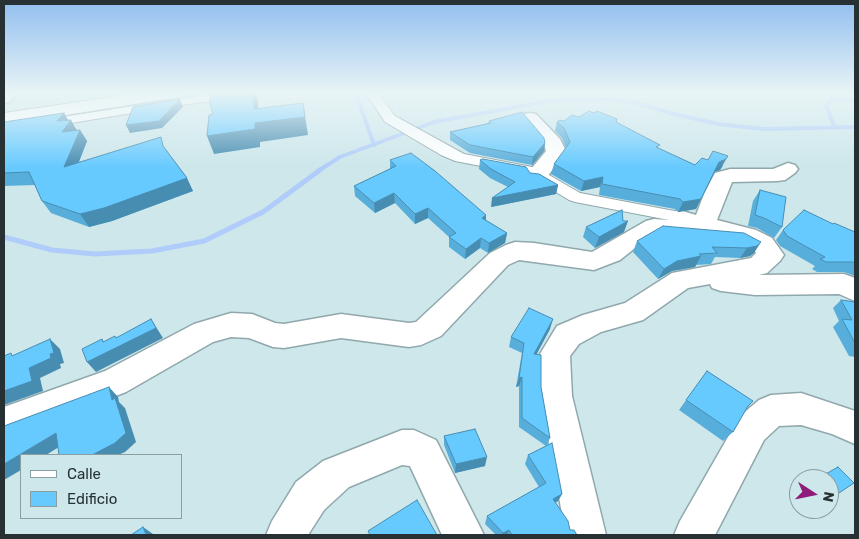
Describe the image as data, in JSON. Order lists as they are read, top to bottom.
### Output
{
  "legend": ["Calle", "Edificio"],
  "north": "right"
}
